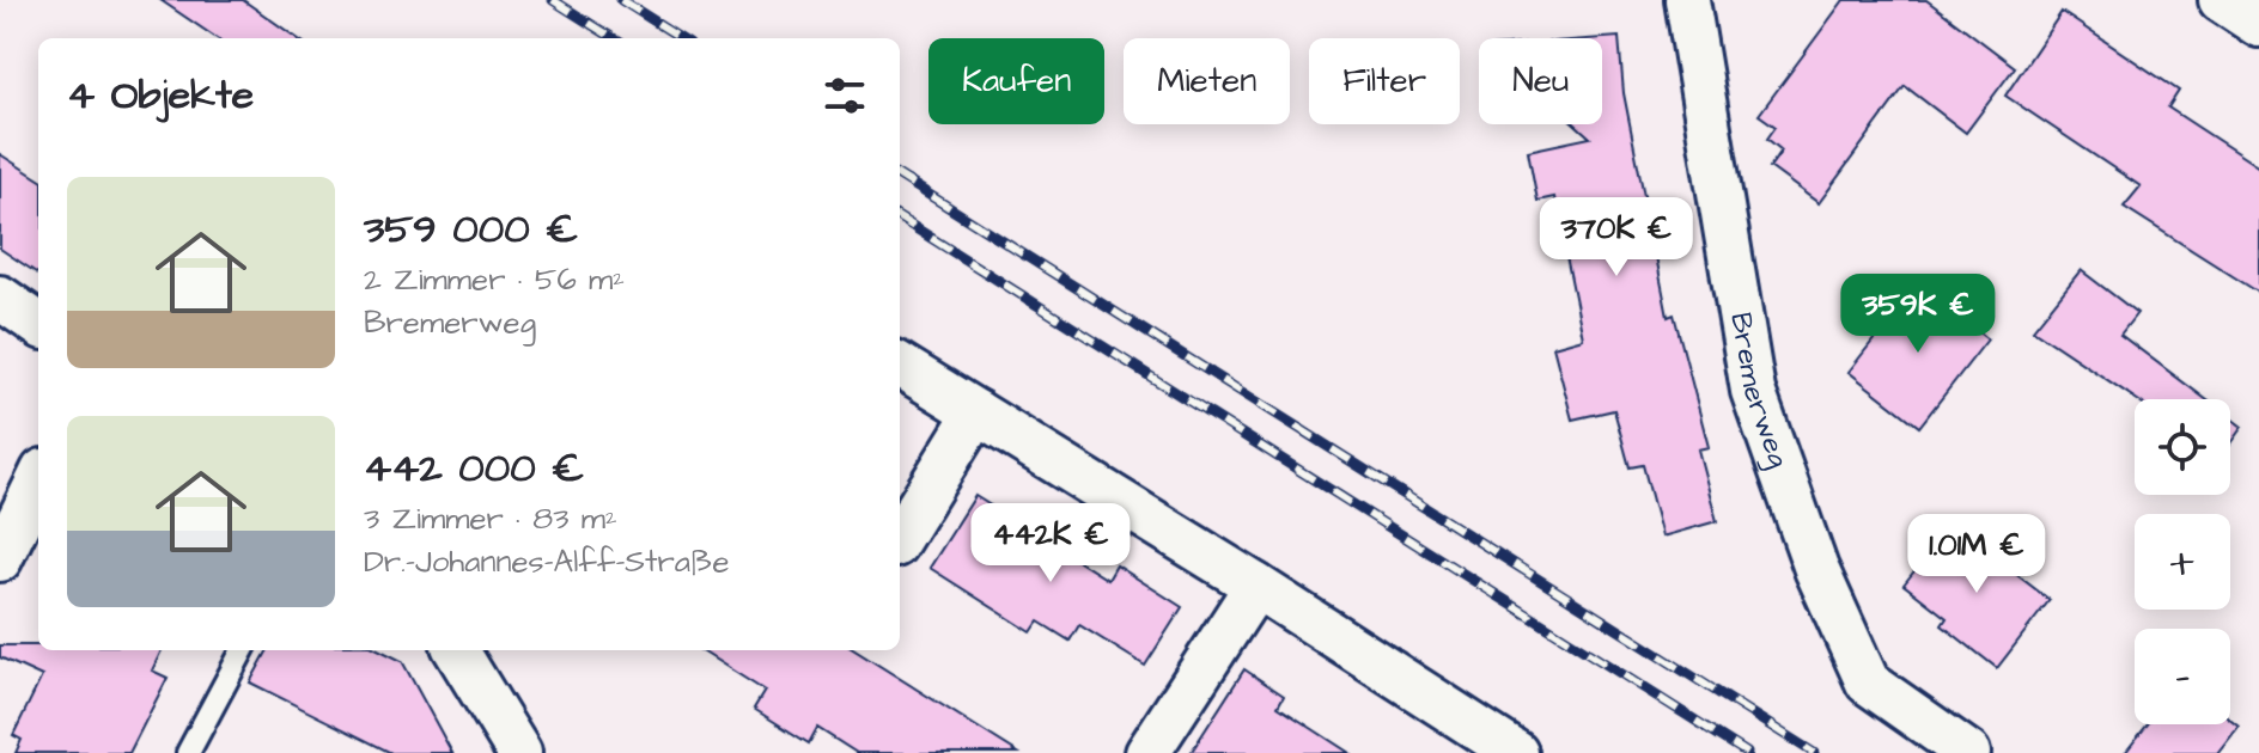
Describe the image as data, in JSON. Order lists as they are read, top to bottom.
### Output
{
  "streets": {
    "street": ["Bremerweg"]
  },
  "page": {
    "chip": [
      "Kaufen",
      "Mieten",
      "Filter",
      "Neu"
    ],
    "heading": "4 Objekte",
    "list": [
      {
        "name": "359 000 €",
        "note": "2 Zimmer · 56 m² · Bremerweg"
      },
      {
        "name": "442 000 €",
        "note": "3 Zimmer · 83 m² · Dr.-Johannes-Alff-Straße"
      }
    ],
    "price": [
      "370K €",
      "359K €",
      "442K €",
      "1.01M €"
    ],
    "map_buttons": ["+", "−"]
  }
}
